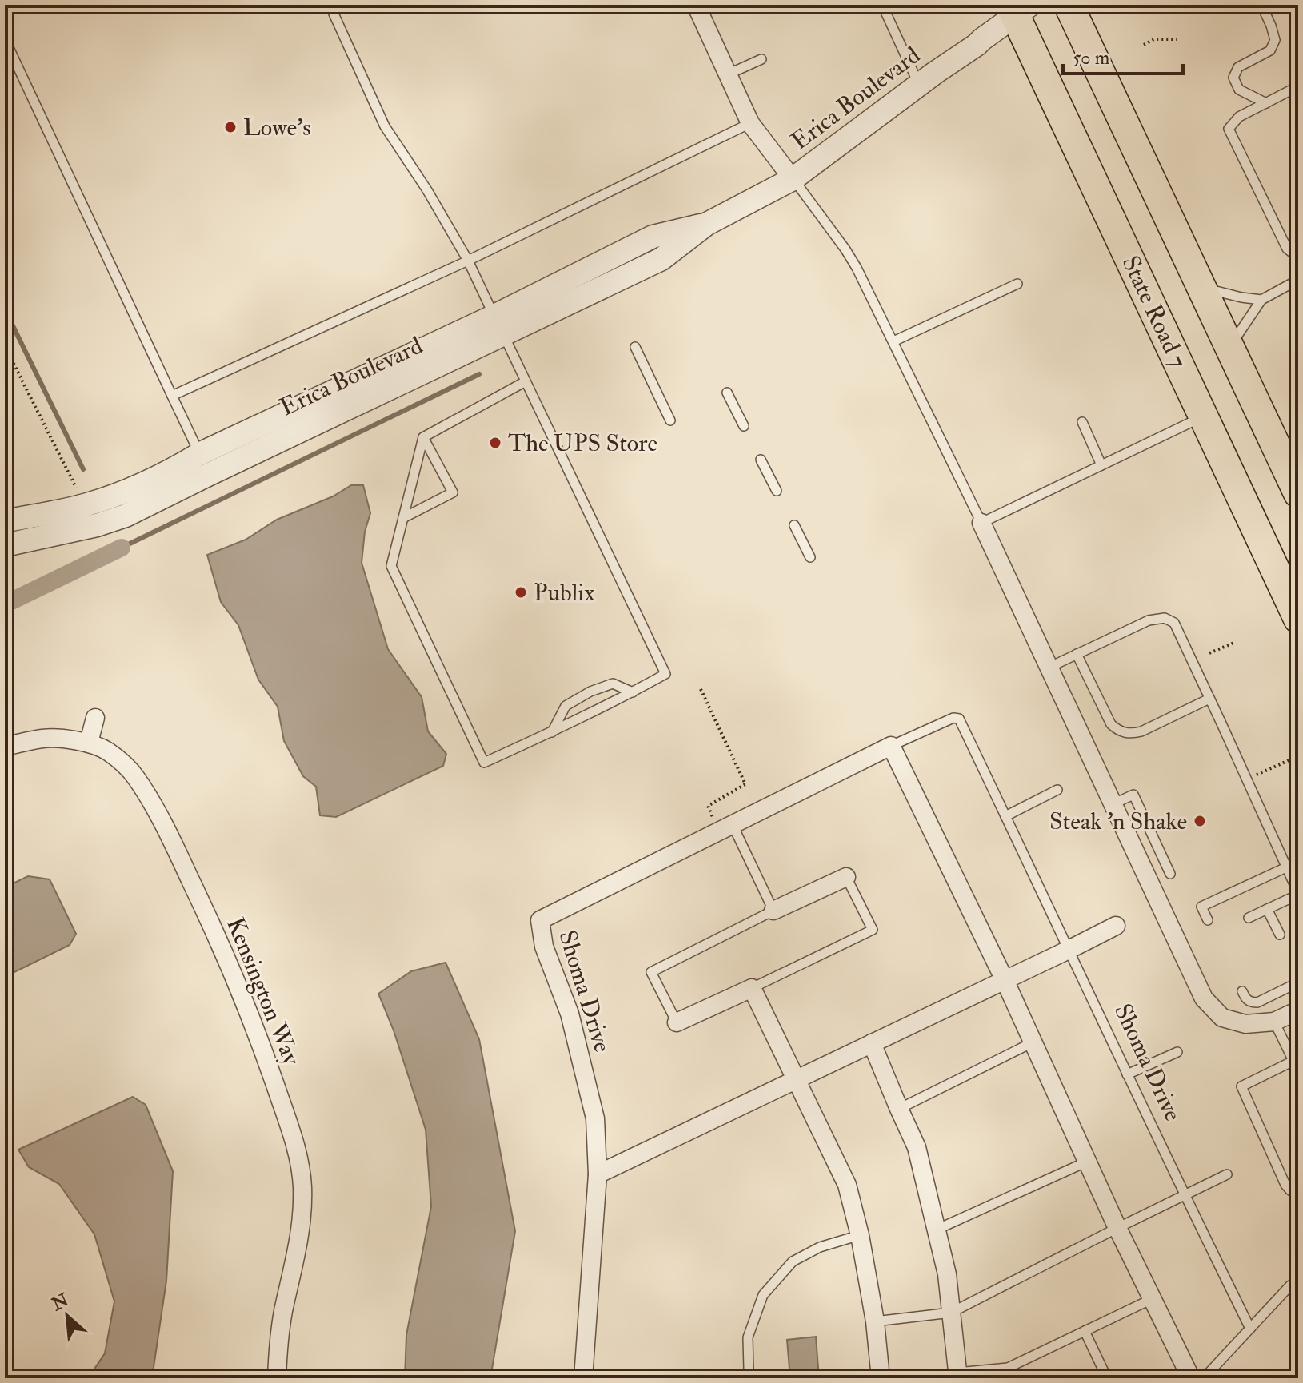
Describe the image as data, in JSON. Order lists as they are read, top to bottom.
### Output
{
  "streets": {
    "main road": ["State Road 7"],
    "street": ["Erica Boulevard", "Kensington Way", "Shoma Drive"]
  },
  "crossings": [
    ["Erica Boulevard", "State Road 7"]
  ],
  "places": [
    "Lowe's",
    "The UPS Store",
    "Publix",
    "Steak 'n Shake"
  ],
  "scale_bar": "50 m",
  "north": "top left"
}
